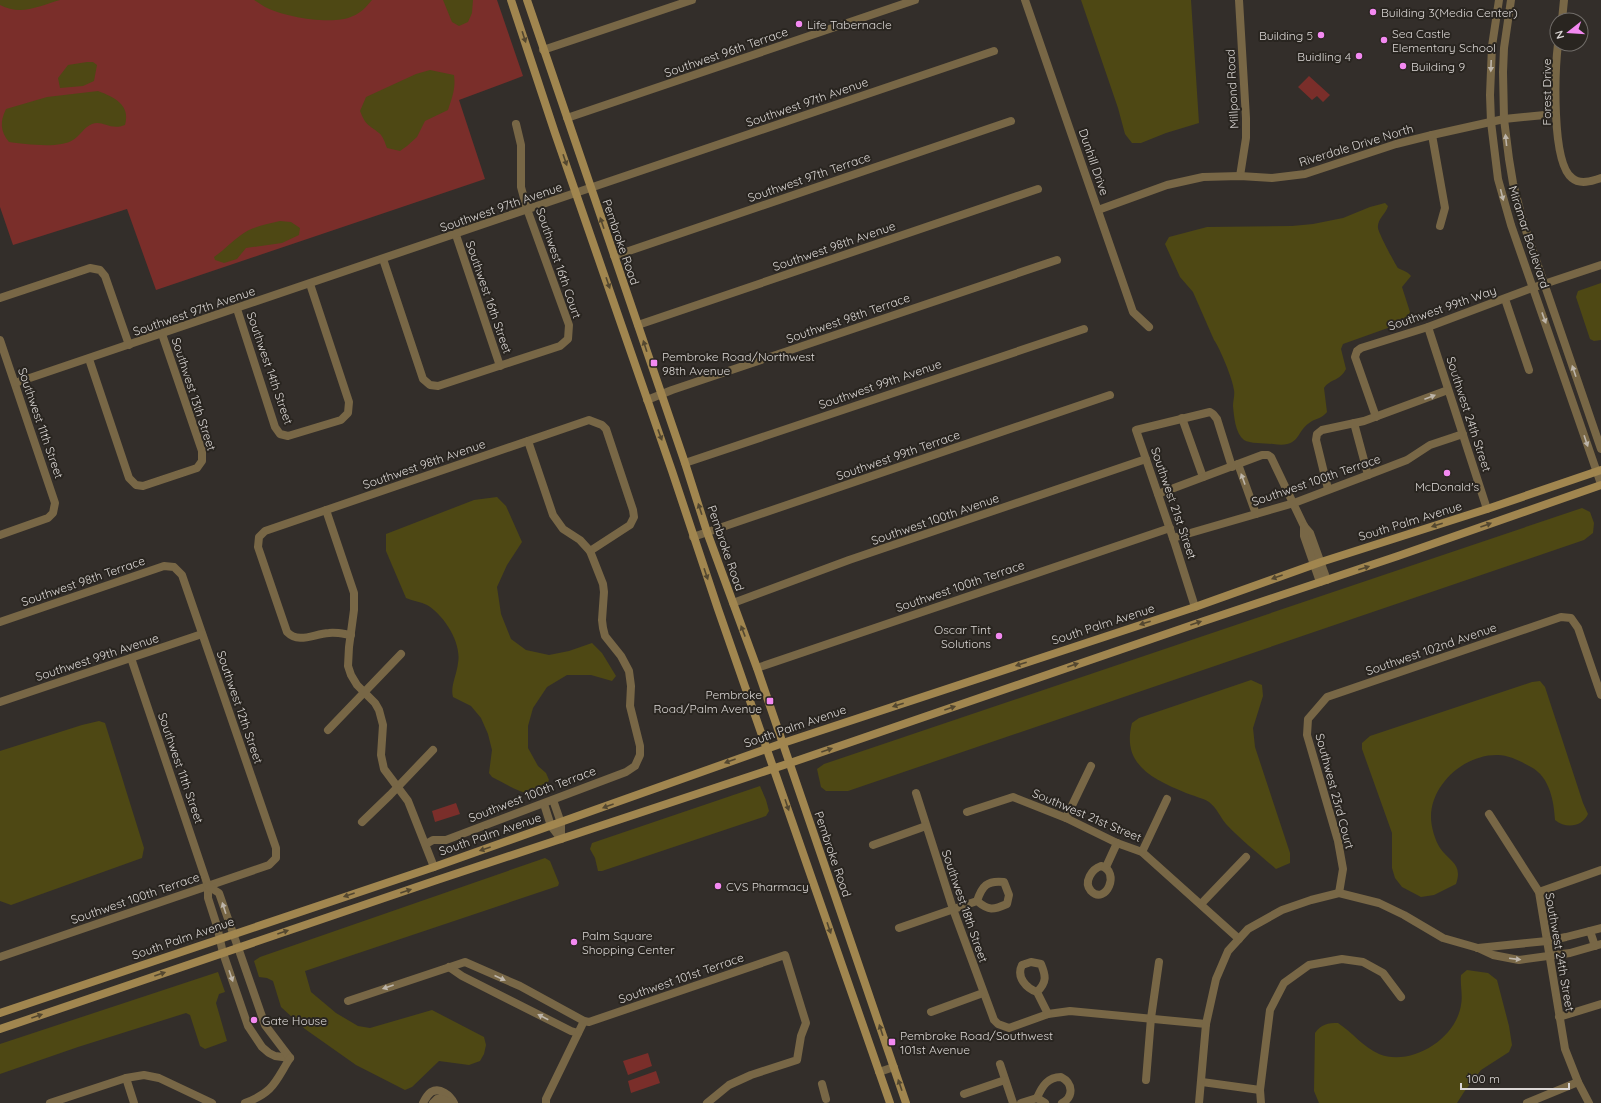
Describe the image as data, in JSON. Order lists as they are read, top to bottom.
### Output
{
  "streets": {
    "main road": ["Pembroke Road", "South Palm Avenue"],
    "street": [
      "Southwest 96th Terrace",
      "Millpond Road",
      "Forest Drive",
      "Southwest 97th Avenue",
      "Riverdale Drive North",
      "Dunhill Drive",
      "Southwest 97th Terrace",
      "Miramar Boulevard",
      "Southwest 98th Avenue",
      "Southwest 16th Court",
      "Southwest 16th Street",
      "Southwest 99th Way",
      "Southwest 98th Terrace",
      "Southwest 14th Street",
      "Southwest 99th Avenue",
      "Southwest 13th Street",
      "Southwest 24th Street",
      "Southwest 11th Street",
      "Southwest 99th Terrace",
      "Southwest 100th Terrace",
      "Southwest 21st Street",
      "Southwest 100th Avenue",
      "Southwest 102nd Avenue",
      "Southwest 12th Street",
      "Southwest 23rd Court",
      "Southwest 18th Street",
      "Southwest 101st Terrace"
    ]
  },
  "crossings": [
    ["Southwest 96th Terrace", "Pembroke Road"],
    ["Millpond Road", "Riverdale Drive North"],
    ["Forest Drive", "Riverdale Drive North"],
    ["Southwest 97th Avenue", "Pembroke Road"],
    ["Southwest 97th Avenue", "Southwest 16th Court"],
    ["Southwest 97th Avenue", "Southwest 16th Street"],
    ["Southwest 97th Avenue", "Southwest 14th Street"],
    ["Southwest 97th Avenue", "Southwest 13th Street"],
    ["Southwest 97th Avenue", "Southwest 11th Street"],
    ["Riverdale Drive North", "Dunhill Drive"],
    ["Riverdale Drive North", "Miramar Boulevard"],
    ["Southwest 97th Terrace", "Pembroke Road"],
    ["Miramar Boulevard", "Southwest 99th Way"],
    ["Miramar Boulevard", "South Palm Avenue"],
    ["Pembroke Road", "Southwest 98th Avenue"],
    ["Pembroke Road", "Southwest 98th Terrace"],
    ["Pembroke Road", "Southwest 99th Avenue"],
    ["Pembroke Road", "Southwest 99th Terrace"],
    ["Pembroke Road", "Southwest 100th Terrace"],
    ["Pembroke Road", "Southwest 100th Avenue"],
    ["Pembroke Road", "South Palm Avenue"],
    ["Southwest 98th Avenue", "Southwest 100th Terrace"],
    ["Southwest 16th Court", "Southwest 16th Street"],
    ["Southwest 99th Way", "Southwest 24th Street"],
    ["Southwest 98th Terrace", "Southwest 12th Street"],
    ["Southwest 99th Avenue", "Southwest 11th Street"],
    ["Southwest 99th Avenue", "Southwest 12th Street"],
    ["Southwest 24th Street", "Southwest 100th Terrace"],
    ["Southwest 24th Street", "South Palm Avenue"],
    ["Southwest 11th Street", "Southwest 100th Terrace"],
    ["Southwest 11th Street", "South Palm Avenue"],
    ["Southwest 100th Terrace", "Southwest 21st Street"],
    ["Southwest 100th Terrace", "Southwest 12th Street"],
    ["Southwest 21st Street", "Southwest 100th Avenue"],
    ["Southwest 21st Street", "South Palm Avenue"],
    ["Southwest 102nd Avenue", "Southwest 23rd Court"]
  ],
  "places": {
    "other": [
      "Building 3(Media Center)",
      "Life Tabernacle",
      "Building 5",
      "Sea Castle Elementary School",
      "Buidling 4",
      "Building 9",
      "McDonald's",
      "Oscar Tint Solutions",
      "CVS Pharmacy",
      "Palm Square Shopping Center",
      "Gate House"
    ],
    "transit": ["Pembroke Road/Northwest 98th Avenue", "Pembroke Road/Palm Avenue", "Pembroke Road/Southwest 101st Avenue"]
  },
  "scale_bar": "100 m",
  "north": "left"
}
